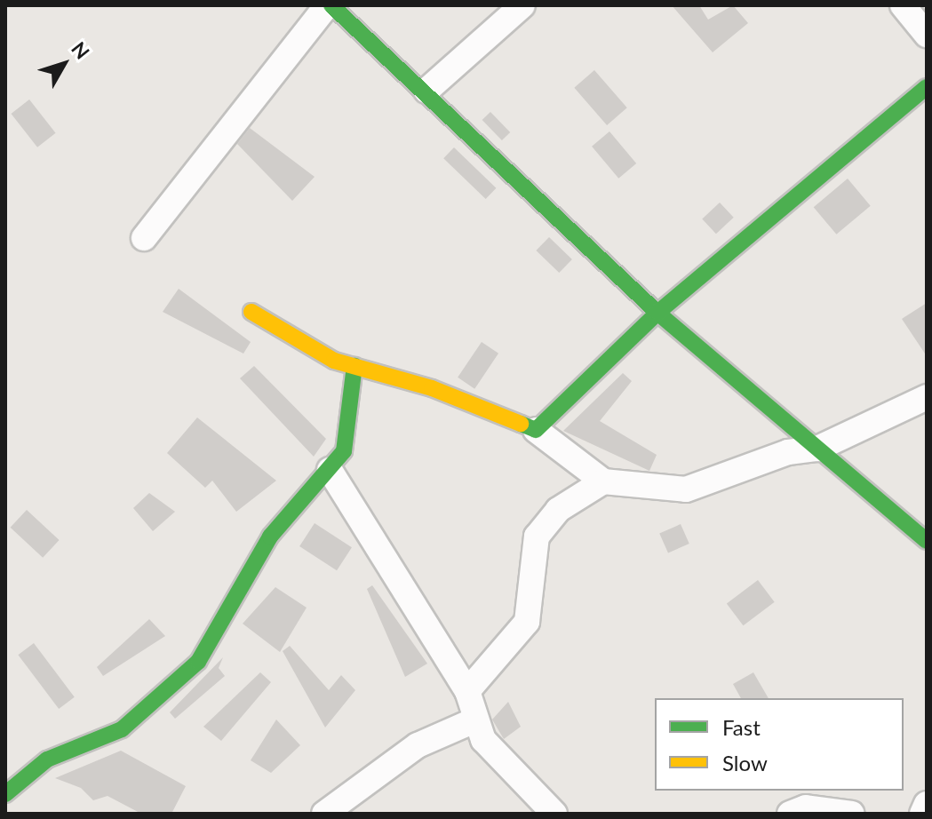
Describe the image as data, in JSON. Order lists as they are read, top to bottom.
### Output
{
  "legend": ["Fast", "Slow"],
  "north": "top right"
}
